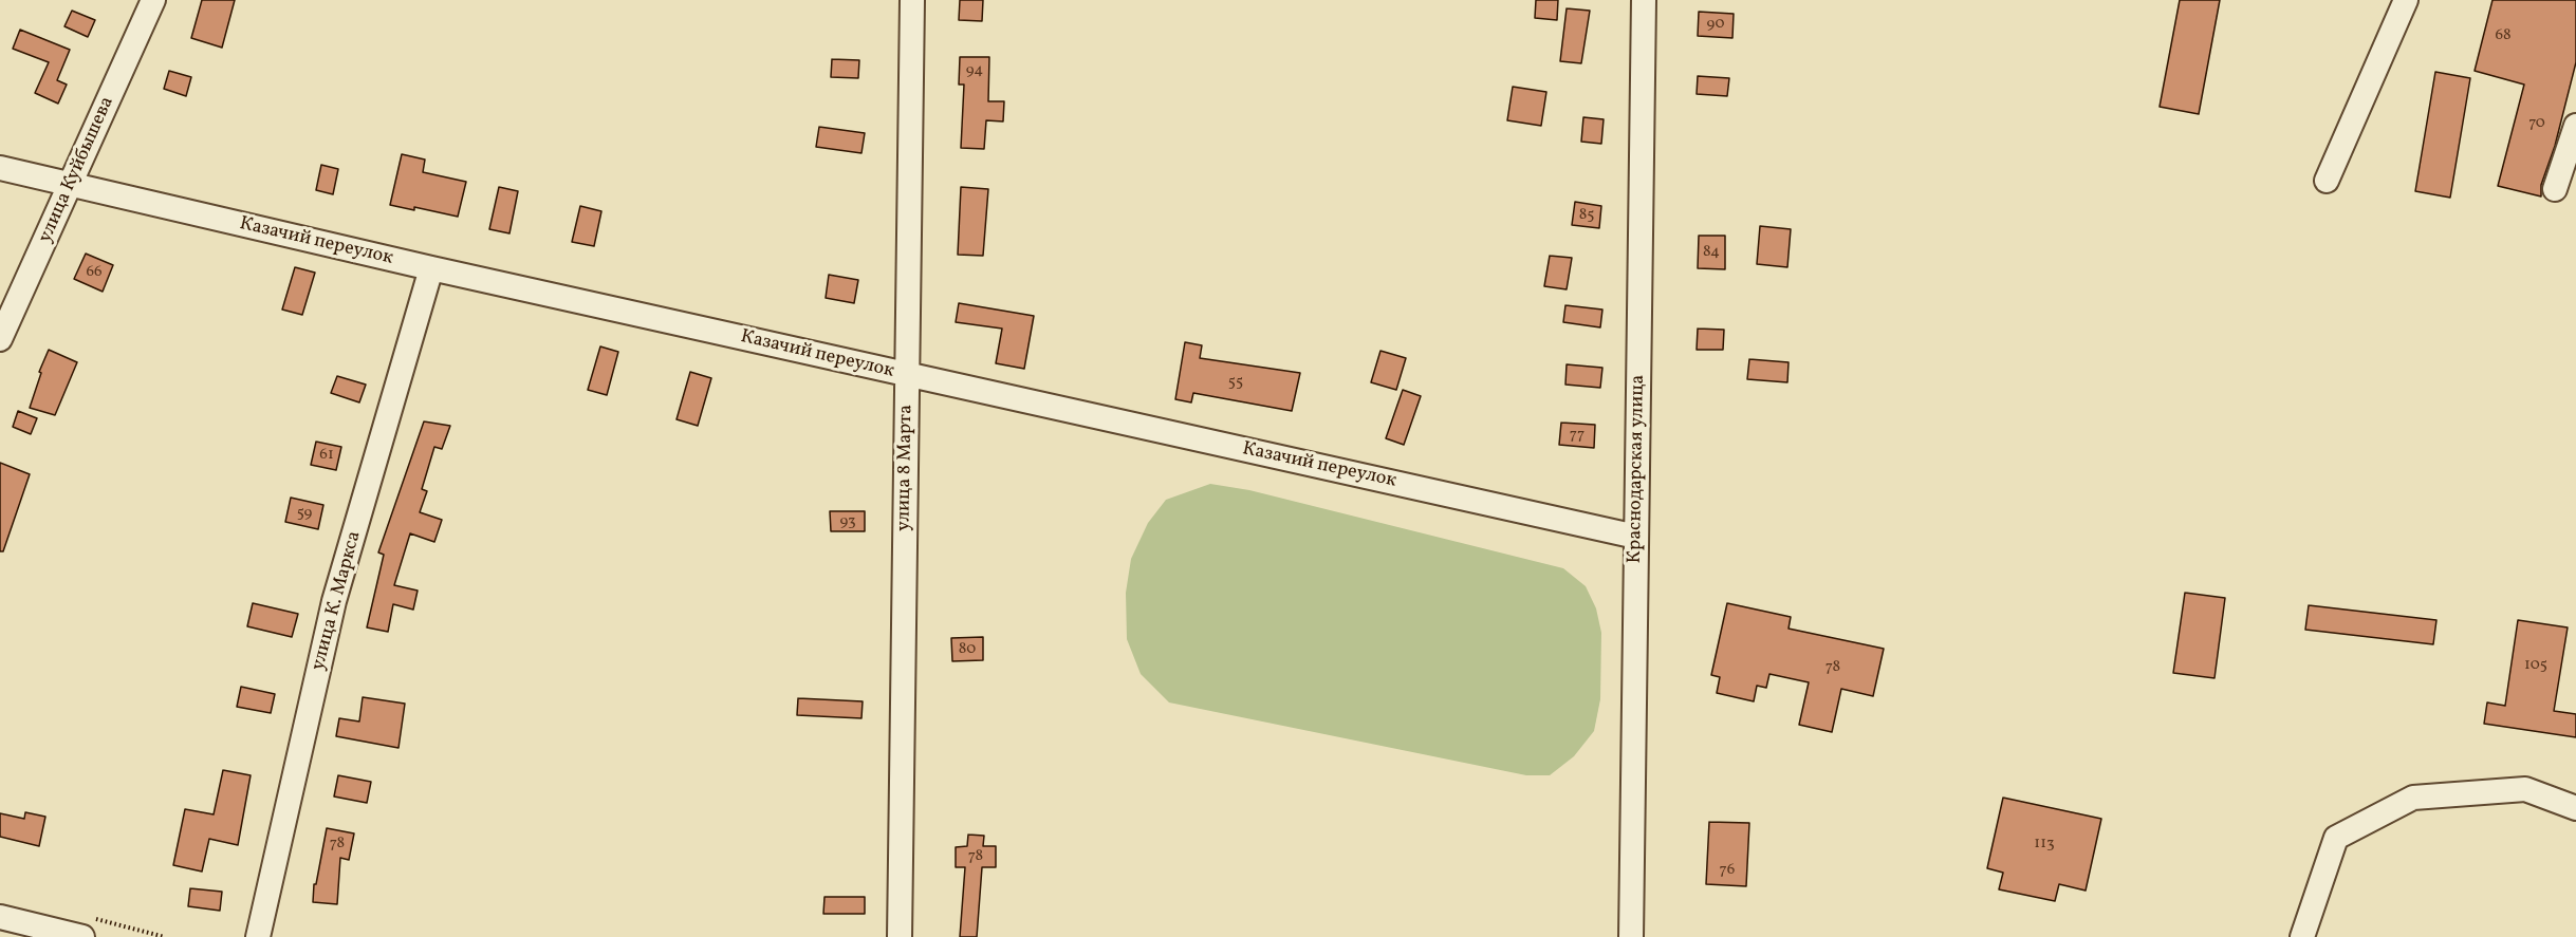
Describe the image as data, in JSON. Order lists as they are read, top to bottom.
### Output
{
  "streets": {
    "street": [
      "улица Куйбышева",
      "Казачий переулок",
      "улица 8 Марта",
      "Краснодарская улица",
      "улица К. Маркса"
    ]
  },
  "crossings": [
    ["улица Куйбышева", "Казачий переулок"],
    ["Казачий переулок", "улица 8 Марта"],
    ["Казачий переулок", "Краснодарская улица"],
    ["Казачий переулок", "улица К. Маркса"]
  ],
  "house_numbers": [
    "90",
    "68",
    "94",
    "70",
    "85",
    "84",
    "66",
    "55",
    "77",
    "61",
    "59",
    "93",
    "80",
    "105",
    "78",
    "78",
    "113",
    "78",
    "76"
  ]
}
